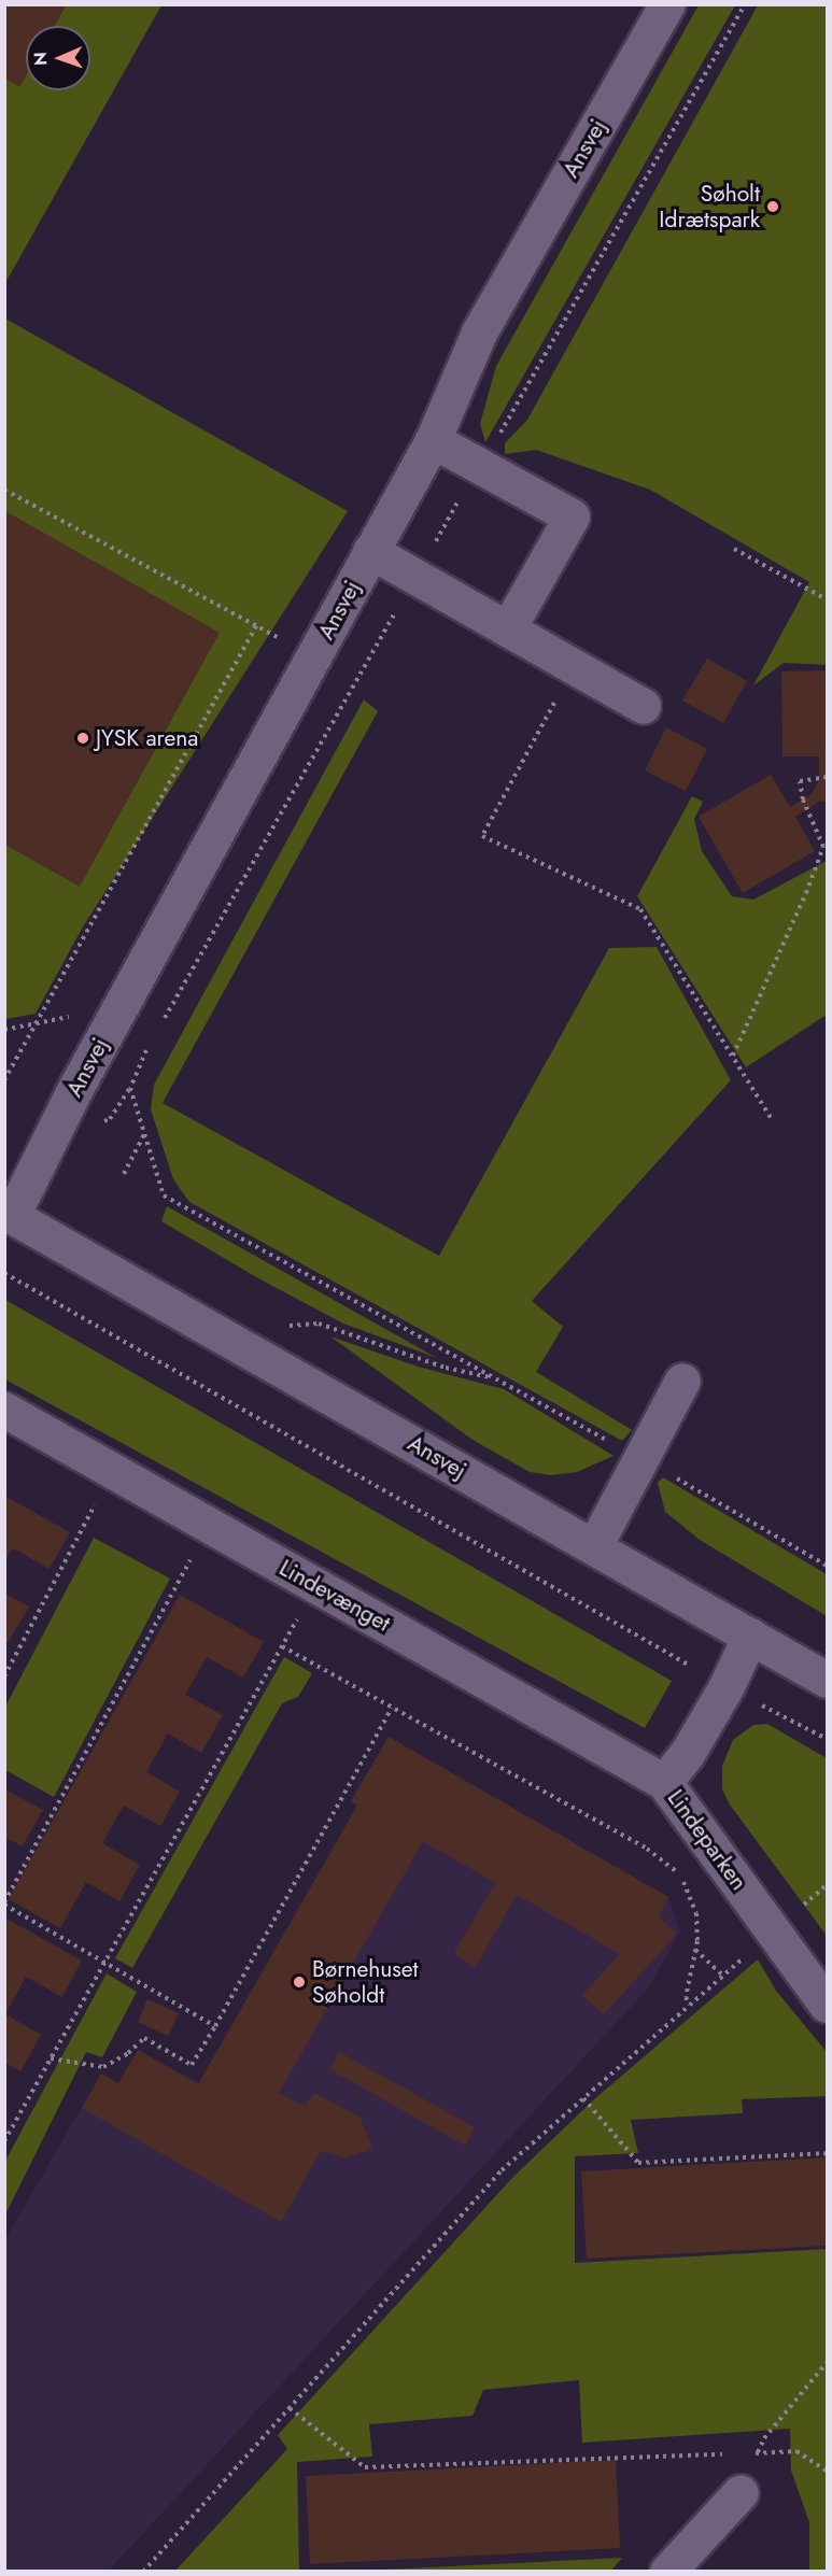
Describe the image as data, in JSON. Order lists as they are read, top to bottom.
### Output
{
  "streets": {
    "street": ["Ansvej", "Lindevænget", "Lindeparken"]
  },
  "crossings": [
    ["Ansvej", "Lindeparken"],
    ["Lindevænget", "Lindeparken"]
  ],
  "places": ["Søholt Idrætspark", "JYSK arena", "Børnehuset Søholdt"],
  "north": "left"
}
